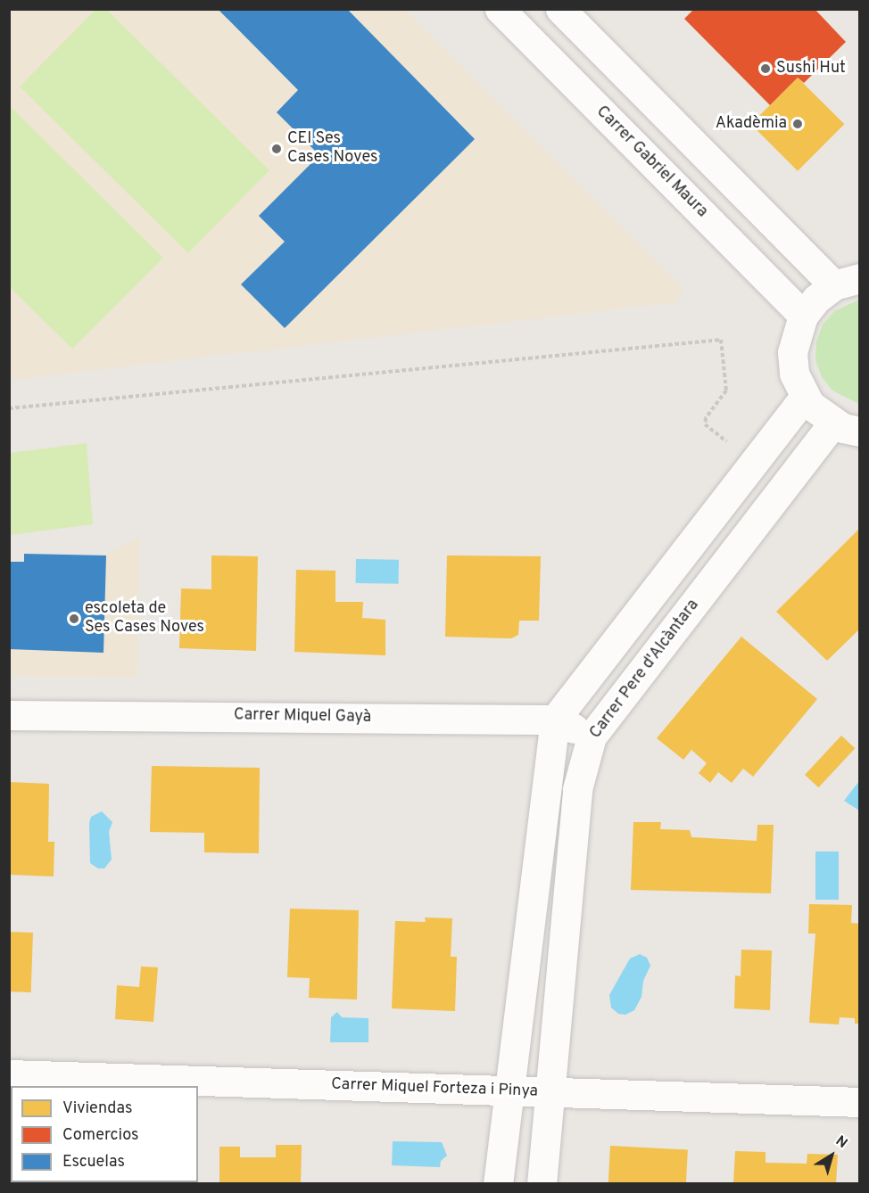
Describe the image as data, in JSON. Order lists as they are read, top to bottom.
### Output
{
  "streets": {
    "street": [
      "Carrer Gabriel Maura",
      "Carrer Pere d'Alcàntara",
      "Carrer Miquel Gayà",
      "Carrer Miquel Forteza i Pinya"
    ]
  },
  "crossings": [
    ["Carrer Pere d'Alcàntara", "Carrer Miquel Gayà"],
    ["Carrer Pere d'Alcàntara", "Carrer Miquel Forteza i Pinya"]
  ],
  "places": [
    "Sushi Hut",
    "Akadèmia",
    "CEI Ses Cases Noves",
    "escoleta de Ses Cases Noves"
  ],
  "legend": ["Viviendas", "Comercios", "Escuelas"],
  "north": "top right"
}
